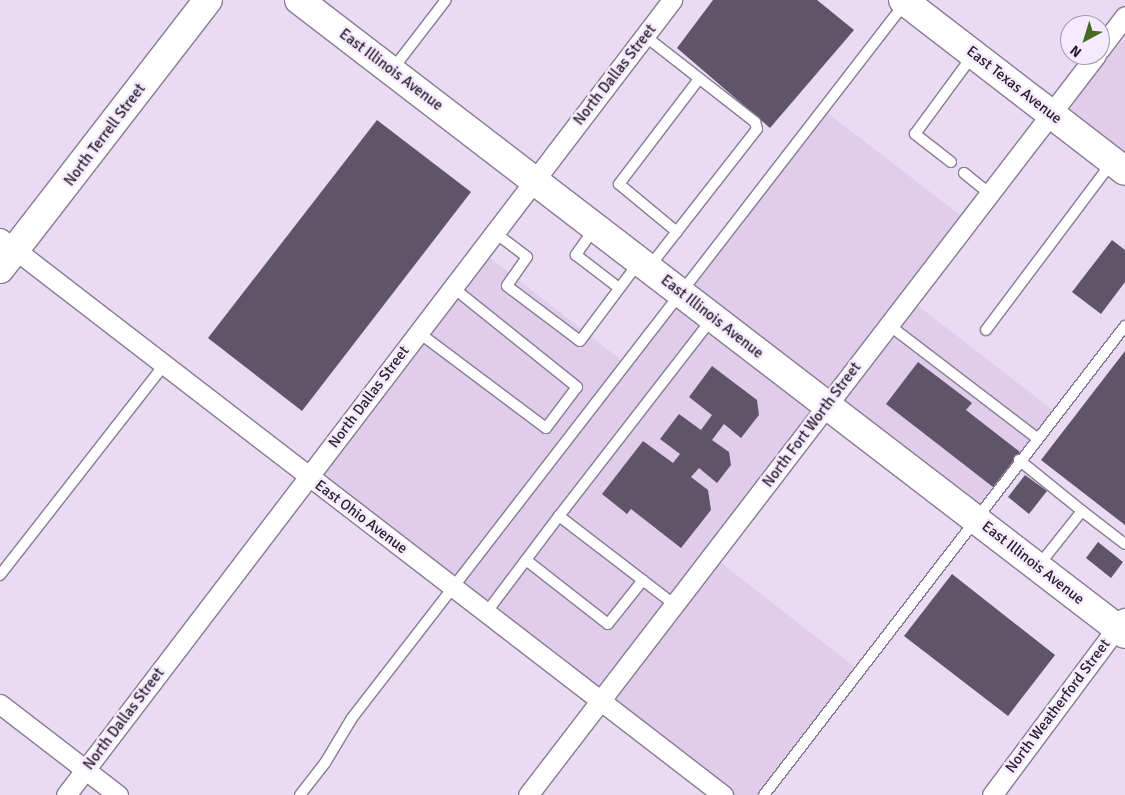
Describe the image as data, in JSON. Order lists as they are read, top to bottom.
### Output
{
  "streets": {
    "main road": ["East Illinois Avenue", "East Texas Avenue", "North Terrell Street"],
    "street": [
      "North Dallas Street",
      "North Fort Worth Street",
      "East Ohio Avenue",
      "North Weatherford Street"
    ]
  },
  "crossings": [
    ["East Illinois Avenue", "North Dallas Street"],
    ["East Illinois Avenue", "North Fort Worth Street"],
    ["East Illinois Avenue", "North Weatherford Street"],
    ["North Dallas Street", "East Ohio Avenue"],
    ["East Texas Avenue", "North Fort Worth Street"],
    ["North Terrell Street", "East Ohio Avenue"],
    ["North Fort Worth Street", "East Ohio Avenue"]
  ],
  "north": "bottom left"
}
